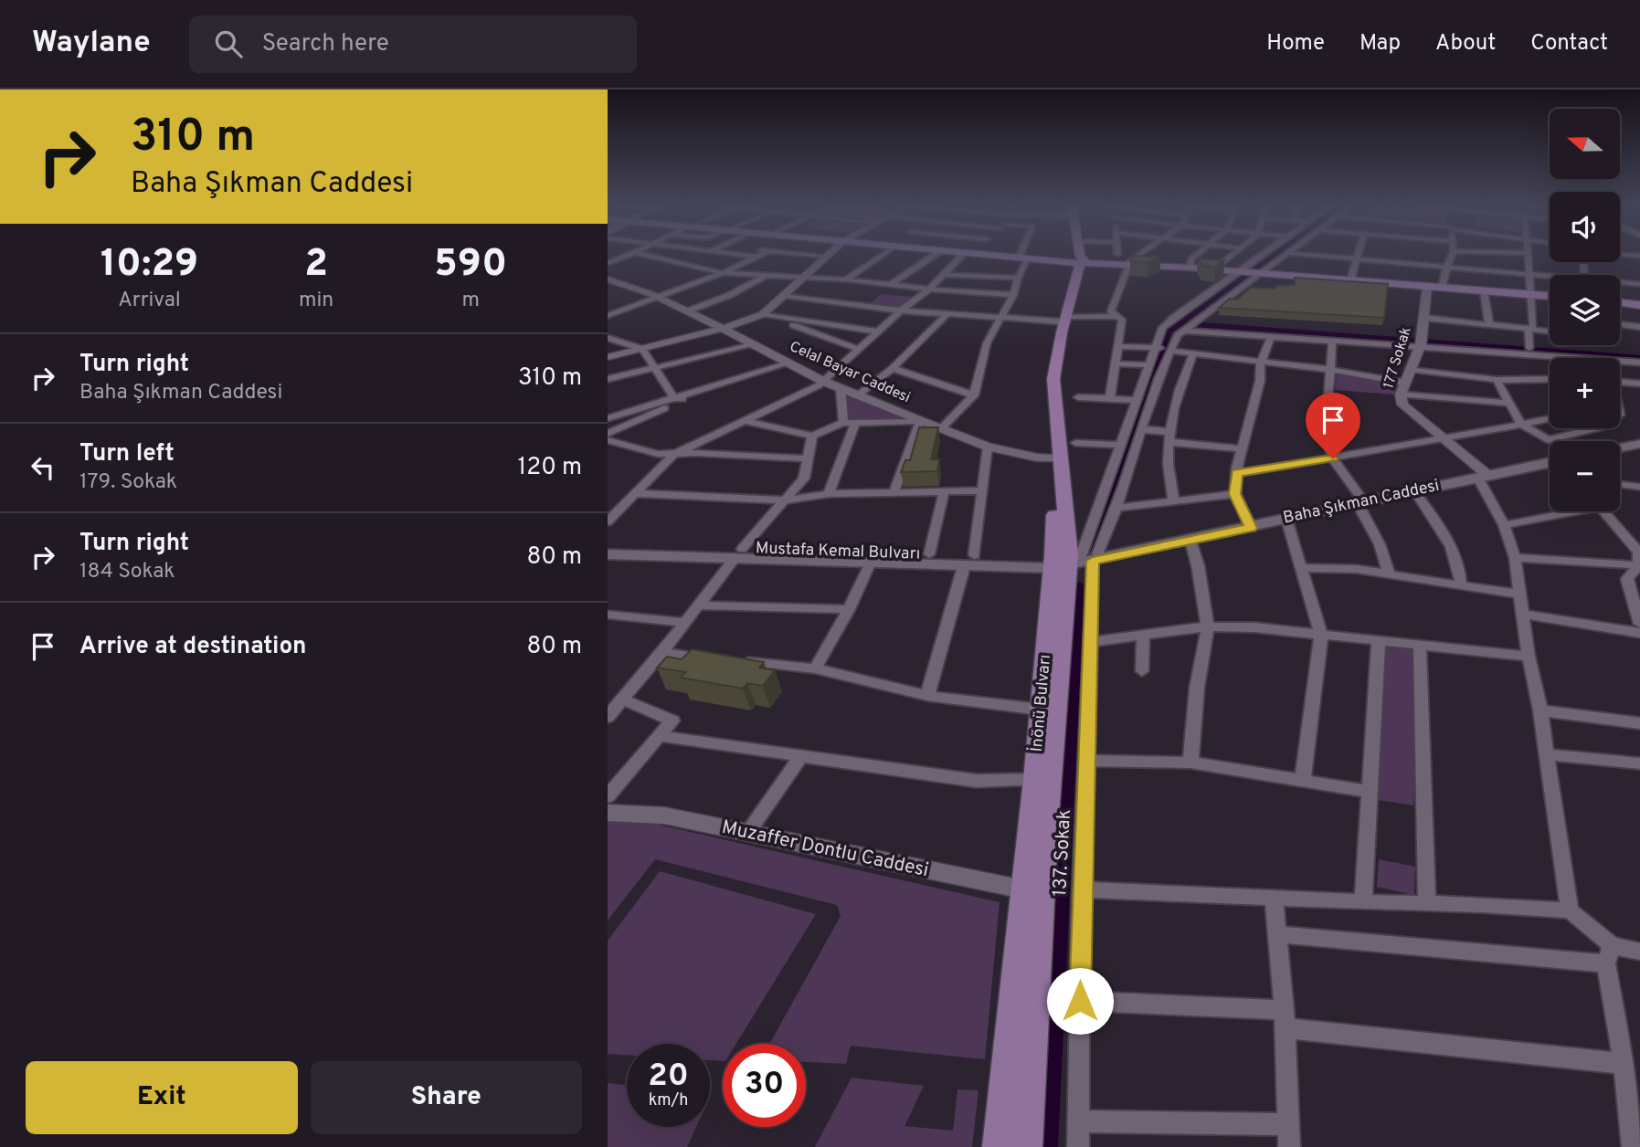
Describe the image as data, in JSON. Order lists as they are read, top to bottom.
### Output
{
  "streets": {
    "main road": ["Baha Şıkman Caddesi", "Mustafa Kemal Bulvarı", "İnönü Bulvarı"],
    "street": [
      "177 Sokak",
      "Celal Bayar Caddesi",
      "Muzaffer Dontlu Caddesi",
      "137. Sokak"
    ]
  },
  "crossings": [
    ["177 Sokak", "Baha Şıkman Caddesi"],
    ["Celal Bayar Caddesi", "İnönü Bulvarı"],
    ["Baha Şıkman Caddesi", "Mustafa Kemal Bulvarı"],
    ["Baha Şıkman Caddesi", "İnönü Bulvarı"],
    ["Baha Şıkman Caddesi", "137. Sokak"],
    ["Mustafa Kemal Bulvarı", "İnönü Bulvarı"],
    ["Mustafa Kemal Bulvarı", "137. Sokak"],
    ["İnönü Bulvarı", "Muzaffer Dontlu Caddesi"],
    ["İnönü Bulvarı", "137. Sokak"]
  ],
  "north": "left",
  "page": {
    "header": "Waylane",
    "search": "Search here",
    "nav": [
      "Home",
      "Map",
      "About",
      "Contact"
    ],
    "turn": ["310 m", "Baha Şıkman Caddesi"],
    "map_buttons": ["+", "−"],
    "eta": [
      "10:29",
      "Arrival",
      "2",
      "min",
      "590",
      "m"
    ],
    "list": [
      {
        "name": "Turn right",
        "note": "Baha Şıkman Caddesi",
        "value": "310 m"
      },
      {
        "name": "Turn left",
        "note": "179. Sokak",
        "value": "120 m"
      },
      {
        "name": "Turn right",
        "note": "184 Sokak",
        "value": "80 m"
      },
      {
        "name": "Arrive at destination",
        "value": "80 m"
      }
    ],
    "speed": "20 km/h",
    "limit": "30",
    "buttons": ["Exit", "Share"]
  }
}
